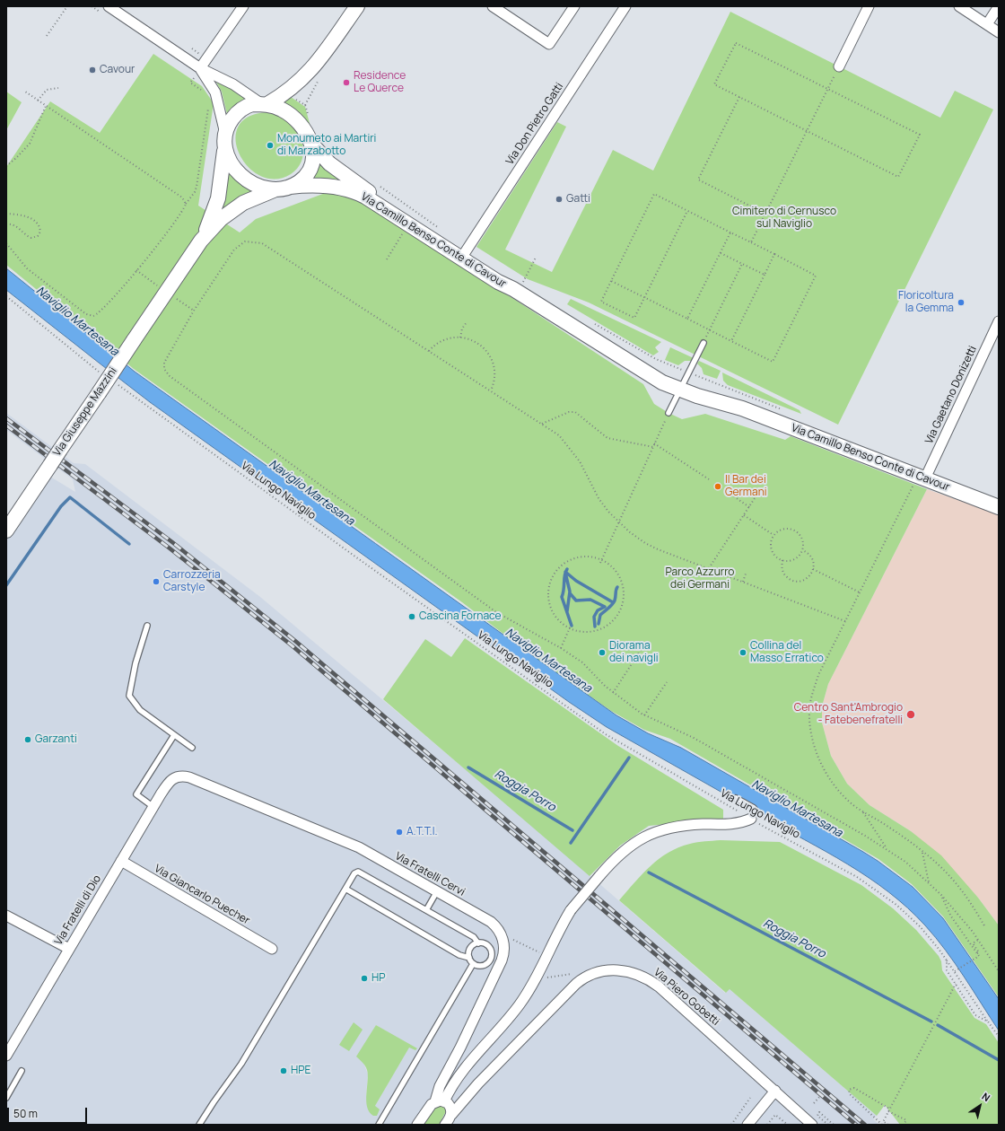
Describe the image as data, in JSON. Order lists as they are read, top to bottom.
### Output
{
  "streets": {
    "street": [
      "Via Don Pietro Gatti",
      "Via Camillo Benso Conte di Cavour",
      "Via Gaetano Donizetti",
      "Via Giuseppe Mazzini",
      "Via Fratelli Cervi",
      "Via Giancarlo Puecher",
      "Via Fratelli di Dio",
      "Via Piero Gobetti"
    ],
    "path": ["Via Lungo Naviglio"]
  },
  "crossings": [
    ["Via Don Pietro Gatti", "Via Camillo Benso Conte di Cavour"],
    ["Via Camillo Benso Conte di Cavour", "Via Gaetano Donizetti"],
    ["Via Camillo Benso Conte di Cavour", "Via Giuseppe Mazzini"],
    ["Via Fratelli Cervi", "Via Fratelli di Dio"],
    ["Via Giancarlo Puecher", "Via Fratelli di Dio"]
  ],
  "water": ["Naviglio Martesana", "Roggia Porro"],
  "parks": ["Cimitero di Cernusco sul Naviglio", "Parco Azzurro dei Germani"],
  "places": [
    "Cavour",
    "Residence Le Querce",
    "Monumeto ai Martiri di Marzabotto",
    "Gatti",
    "Floricoltura la Gemma",
    "Il Bar dei Germani",
    "Carrozzeria Carstyle",
    "Cascina Fornace",
    "Diorama dei navigli",
    "Collina del Masso Erratico",
    "Centro Sant'Ambrogio - Fatebenefratelli",
    "Garzanti",
    "A.T.T.I.",
    "HP",
    "HPE"
  ],
  "scale_bar": "50 m",
  "north": "top right"
}
